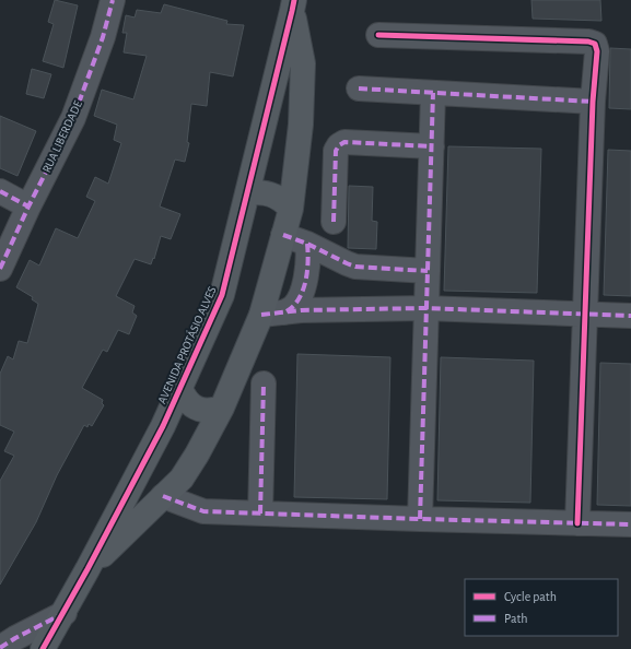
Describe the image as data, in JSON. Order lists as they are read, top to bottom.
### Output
{
  "streets": {
    "main road": ["AVENIDA PROTÁSIO ALVES"],
    "street": ["RUA LIBERDADE"]
  },
  "legend": ["Cycle path", "Path"]
}
